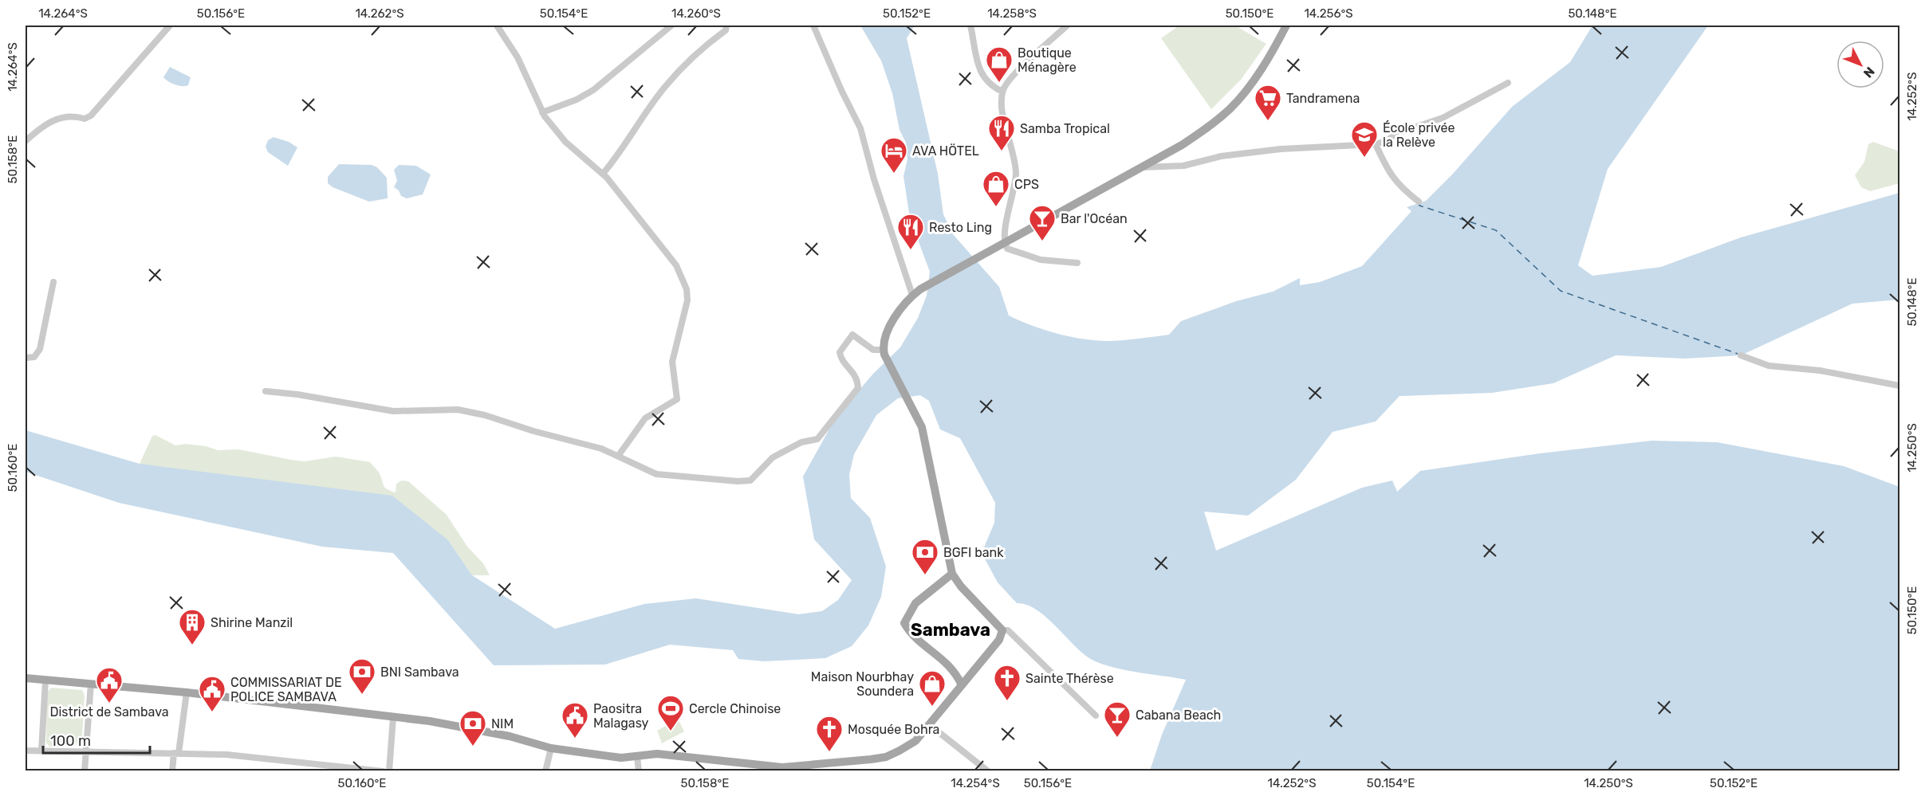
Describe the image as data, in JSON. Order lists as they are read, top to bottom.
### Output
{
  "districts": ["Sambava"],
  "places": {
    "shop": ["Boutique Ménagère", "CPS", "Maison Nourbhay Soundera"],
    "supermarket": ["Tandramena"],
    "restaurant": ["Samba Tropical", "Resto Ling"],
    "school or university": ["École privée la Relève"],
    "hotel": ["AVA HÖTEL"],
    "bar": ["Bar l'Océan", "Cabana Beach"],
    "bank": ["BGFI bank", "BNI Sambava", "NIM"],
    "building": ["Shirine Manzil"],
    "church": ["Sainte Thérèse", "Mosquée Bohra"],
    "public building": ["District de Sambava", "COMMISSARIAT DE POLICE SAMBAVA", "Paositra Malagasy"],
    "sports": ["Cercle Chinoise"]
  },
  "scale_bar": "100 m",
  "north": "bottom right",
  "coordinates": [
    "14.264°S",
    "50.156°E",
    "14.262°S",
    "50.154°E",
    "14.260°S",
    "50.152°E",
    "14.258°S",
    "50.150°E",
    "14.256°S",
    "50.148°E",
    "14.252°S",
    "50.158°E",
    "14.250°S",
    "50.160°E",
    "14.254°S"
  ]
}
